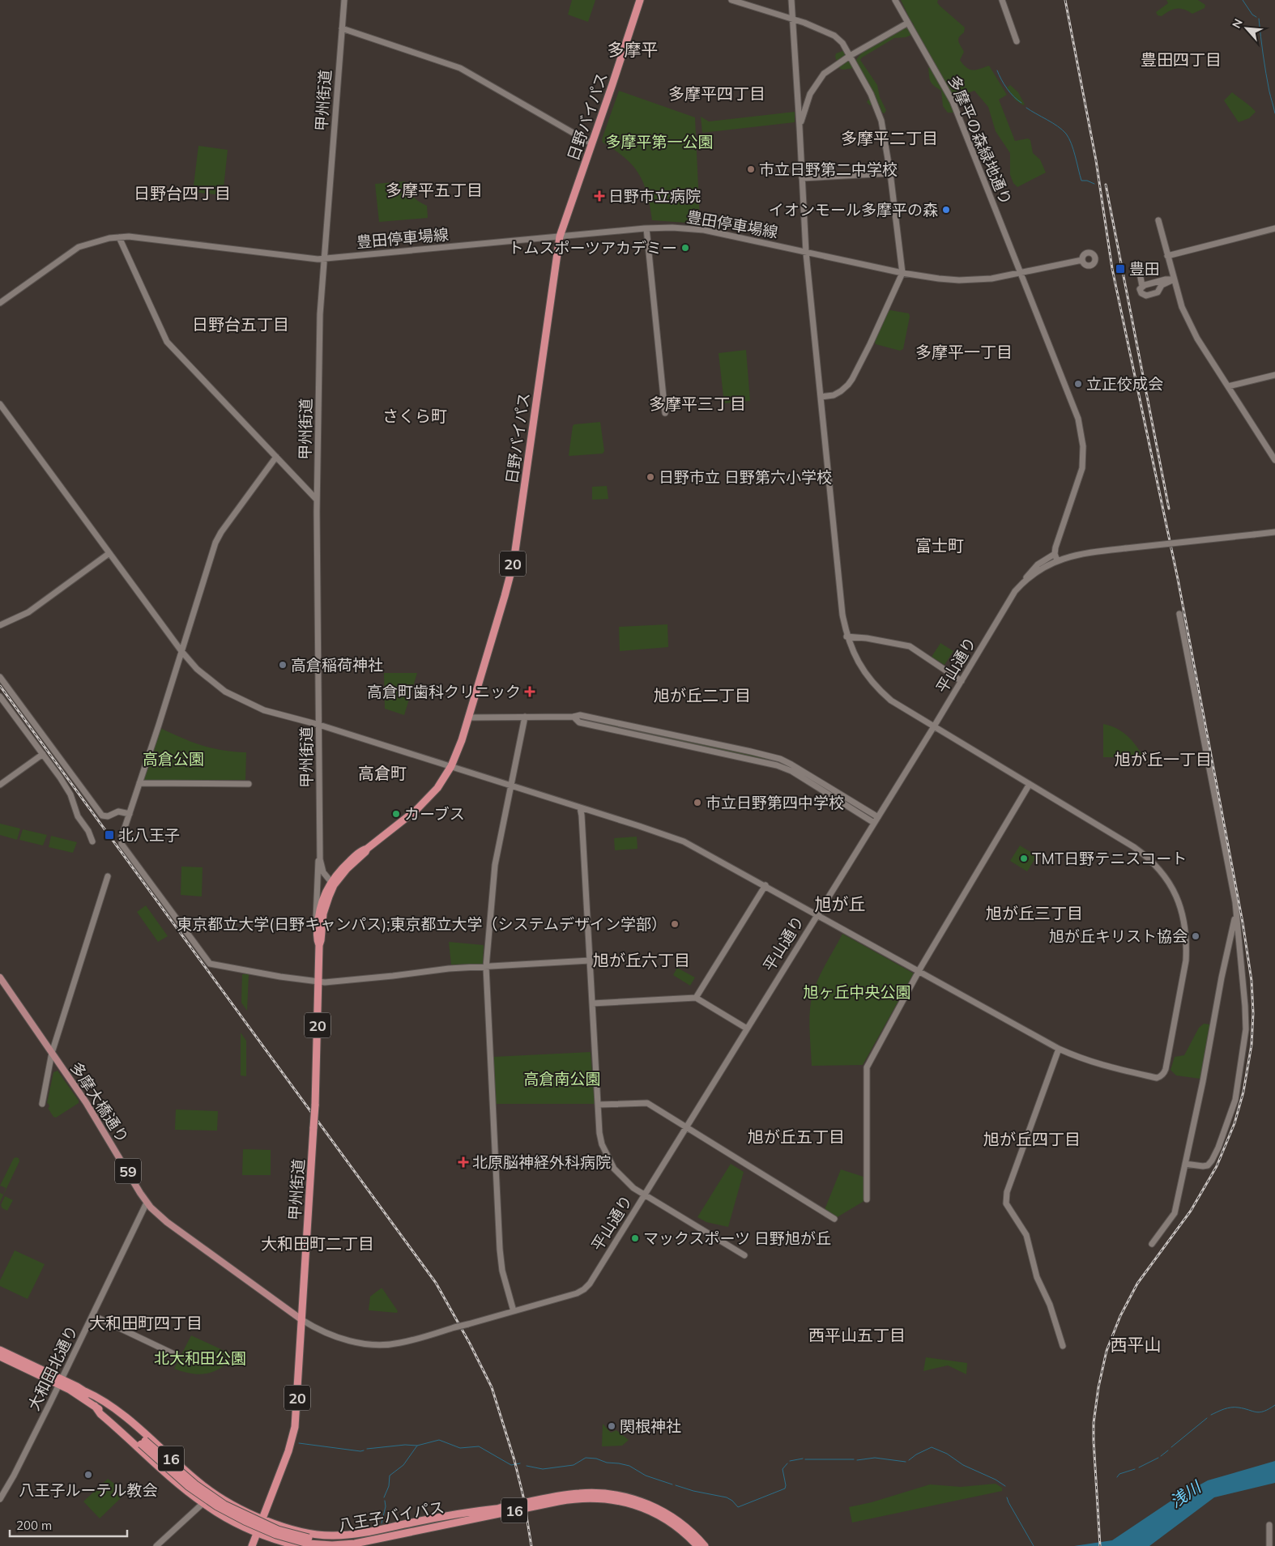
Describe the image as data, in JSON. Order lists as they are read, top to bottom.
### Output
{
  "streets": {
    "highway": [
      "甲州街道",
      "日野バイパス",
      "20",
      "16",
      "八王子バイパス"
    ],
    "main road": ["多摩大橋通り", "59"],
    "street": [
      "多摩平の森緑地通り",
      "豊田停車場線",
      "平山通り",
      "大和田北通り"
    ]
  },
  "crossings": [
    ["甲州街道", "日野バイパス"],
    ["甲州街道", "豊田停車場線"],
    ["甲州街道", "平山通り"],
    ["甲州街道", "多摩大橋通り"],
    ["甲州街道", "16"],
    ["日野バイパス", "豊田停車場線"],
    ["多摩平の森緑地通り", "豊田停車場線"],
    ["平山通り", "多摩大橋通り"],
    ["多摩大橋通り", "大和田北通り"],
    ["大和田北通り", "八王子バイパス"],
    ["16", "八王子バイパス"]
  ],
  "districts": [
    "多摩平",
    "豊田四丁目",
    "多摩平四丁目",
    "多摩平二丁目",
    "多摩平五丁目",
    "日野台四丁目",
    "日野台五丁目",
    "多摩平一丁目",
    "多摩平三丁目",
    "さくら町",
    "富士町",
    "旭が丘二丁目",
    "旭が丘一丁目",
    "高倉町",
    "旭が丘",
    "旭が丘三丁目",
    "旭が丘六丁目",
    "旭が丘五丁目",
    "旭が丘四丁目",
    "大和田町二丁目",
    "大和田町四丁目",
    "西平山五丁目",
    "西平山"
  ],
  "water": ["浅川"],
  "parks": [
    "多摩平第一公園",
    "高倉公園",
    "旭ヶ丘中央公園",
    "高倉南公園",
    "北大和田公園"
  ],
  "places": {
    "other": [
      "市立日野第二中学校",
      "イオンモール多摩平の森",
      "トムスポーツアカデミー",
      "立正佼成会",
      "日野市立 日野第六小学校",
      "高倉稲荷神社",
      "市立日野第四中学校",
      "カーブス",
      "TMT日野テニスコート",
      "東京都立大学(日野キャンパス);東京都立大学（システムデザイン学部）",
      "旭が丘キリスト協会",
      "マックスポーツ 日野旭が丘",
      "関根神社",
      "八王子ルーテル教会"
    ],
    "health": ["日野市立病院", "高倉町歯科クリニック", "北原脳神経外科病院"],
    "transit": ["豊田", "北八王子"]
  },
  "scale_bar": "200 m",
  "north": "top left"
}
